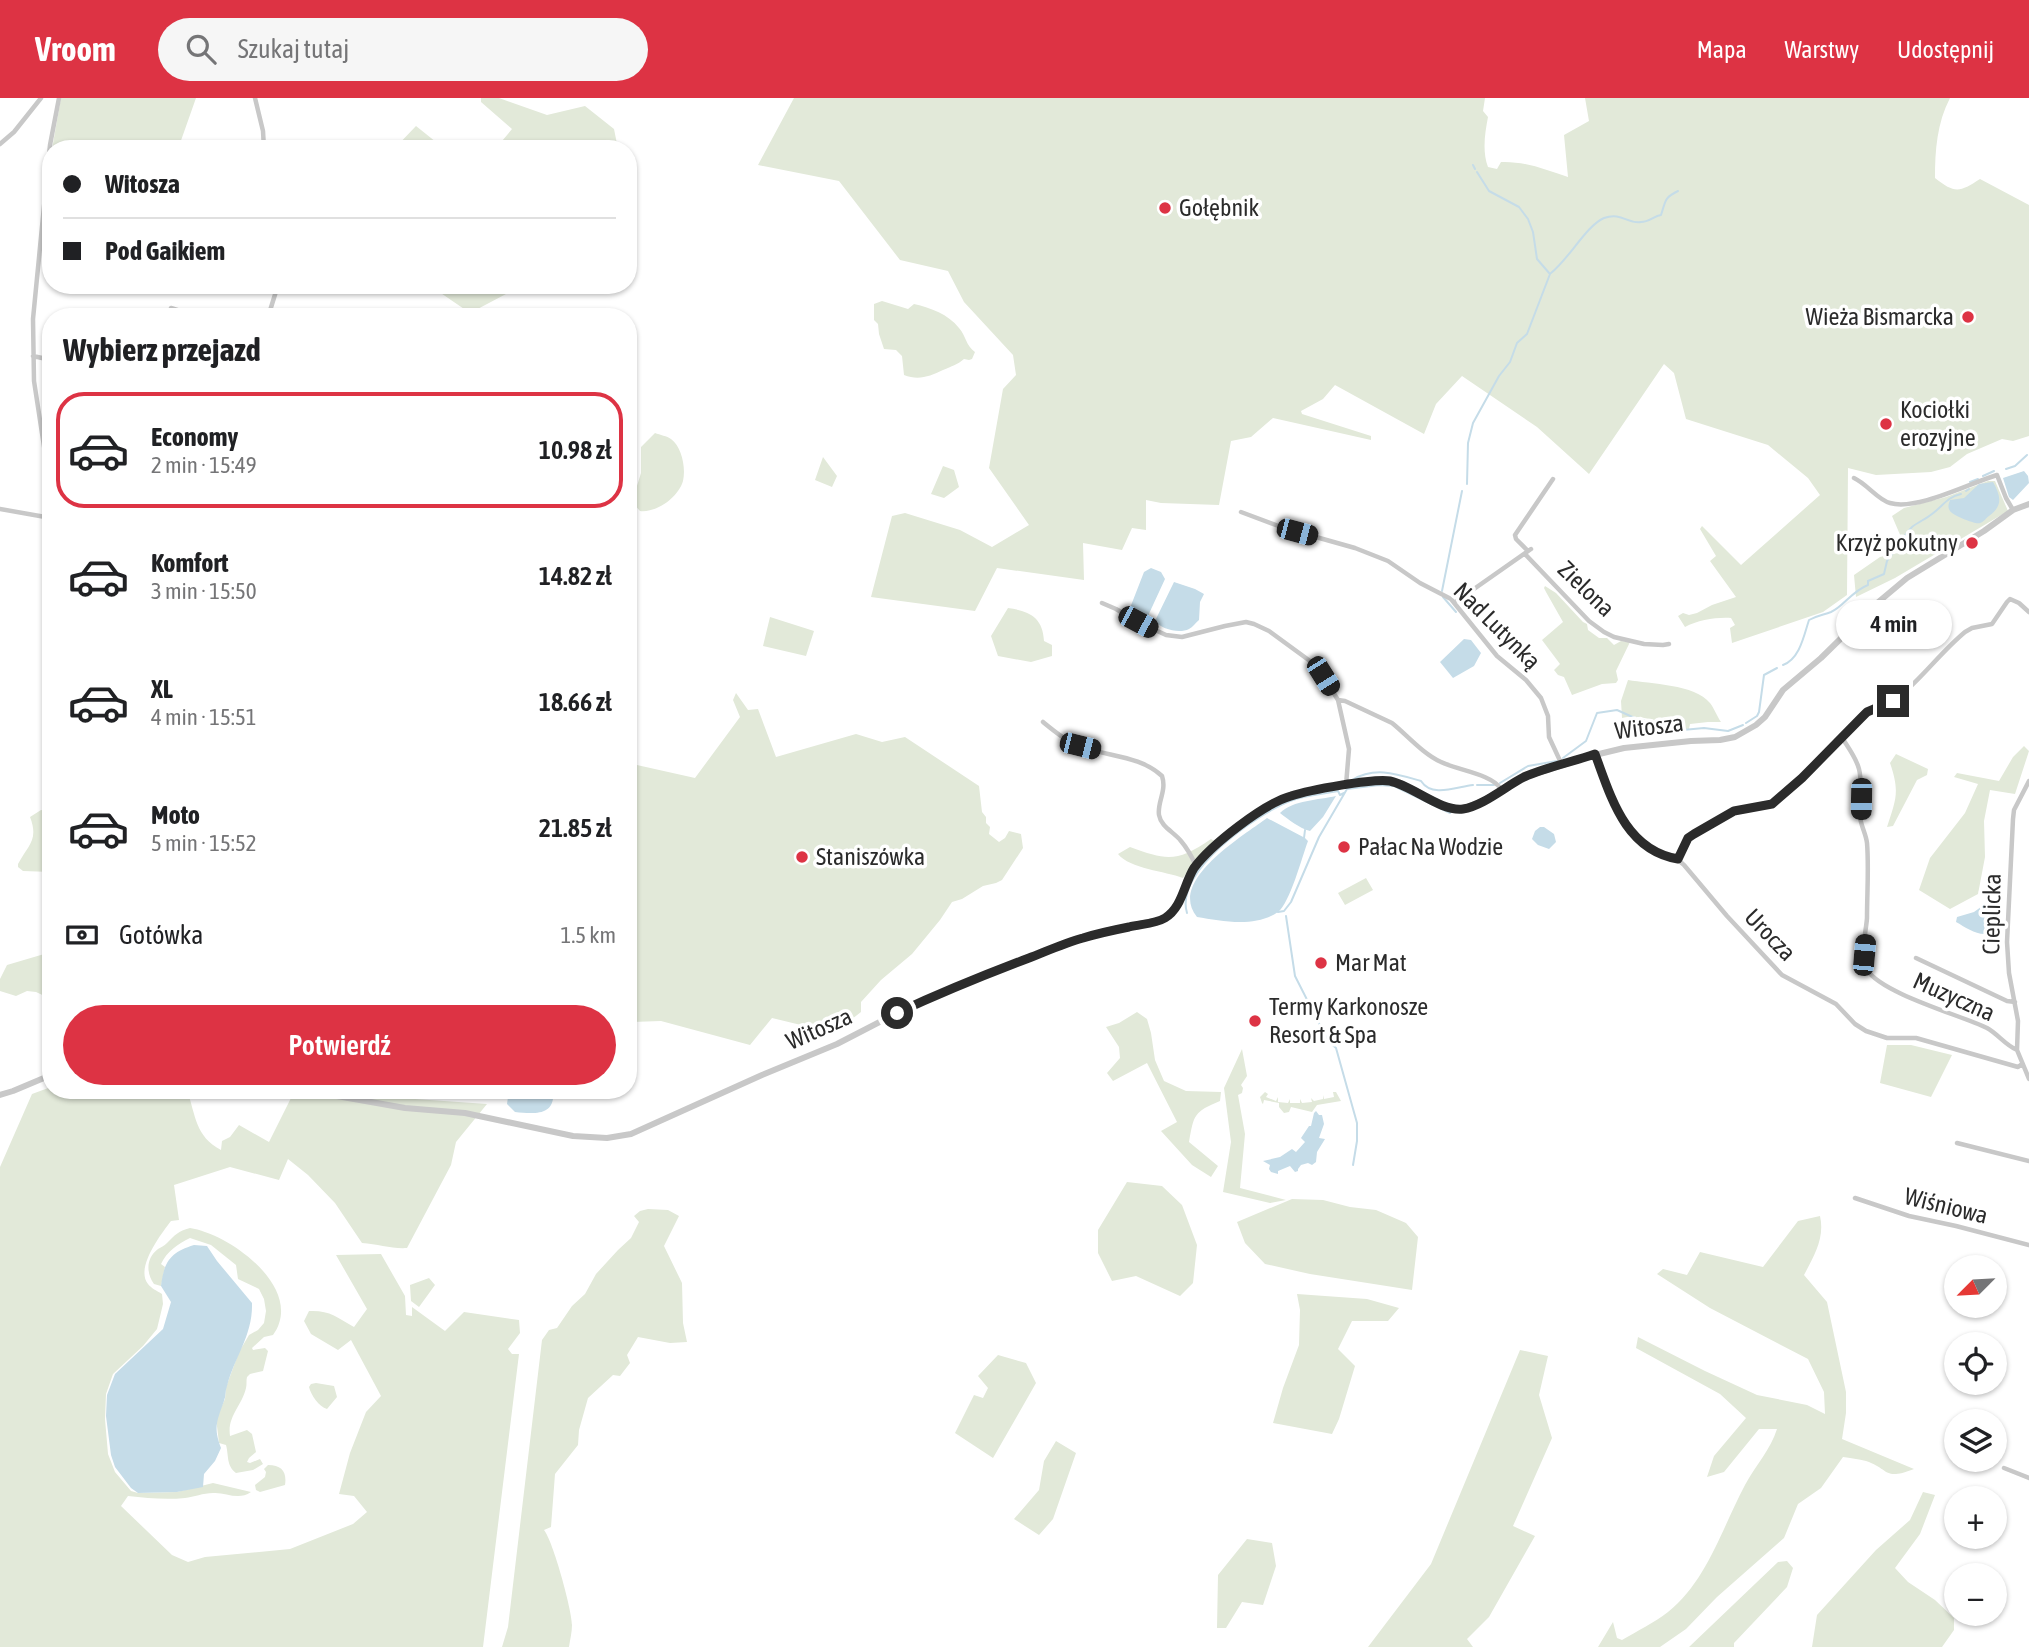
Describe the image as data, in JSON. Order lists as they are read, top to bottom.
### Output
{
  "streets": {
    "street": [
      "Zielona",
      "Nad Lutynką",
      "Witosza",
      "Cieplicka",
      "Urocza",
      "Muzyczna",
      "Wiśniowa"
    ]
  },
  "crossings": [
    ["Nad Lutynką", "Witosza"],
    ["Witosza", "Urocza"],
    ["Cieplicka", "Urocza"],
    ["Cieplicka", "Muzyczna"]
  ],
  "places": [
    "Gołębnik",
    "Wieża Bismarcka",
    "Kociołki erozyjne",
    "Krzyż pokutny",
    "Pałac Na Wodzie",
    "Staniszówka",
    "Mar Mat",
    "Termy Karkonosze Resort & Spa"
  ],
  "north": "bottom left",
  "page": {
    "header": "Vroom",
    "search": "Szukaj tutaj",
    "nav": ["Mapa", "Warstwy", "Udostępnij"],
    "banner": ["Witosza", "Pod Gaikiem"],
    "heading": "Wybierz przejazd",
    "list": [
      {
        "name": "Economy",
        "note": "2 min · 15:49",
        "value": "10.98 zł"
      },
      {
        "name": "Komfort",
        "note": "3 min · 15:50",
        "value": "14.82 zł"
      },
      {
        "name": "XL",
        "note": "4 min · 15:51",
        "value": "18.66 zł"
      },
      {
        "name": "Moto",
        "note": "5 min · 15:52",
        "value": "21.85 zł"
      }
    ],
    "bubble": "4 min",
    "pay": ["Gotówka", "1.5 km"],
    "buttons": "Potwierdź",
    "map_buttons": ["+", "−"]
  }
}
